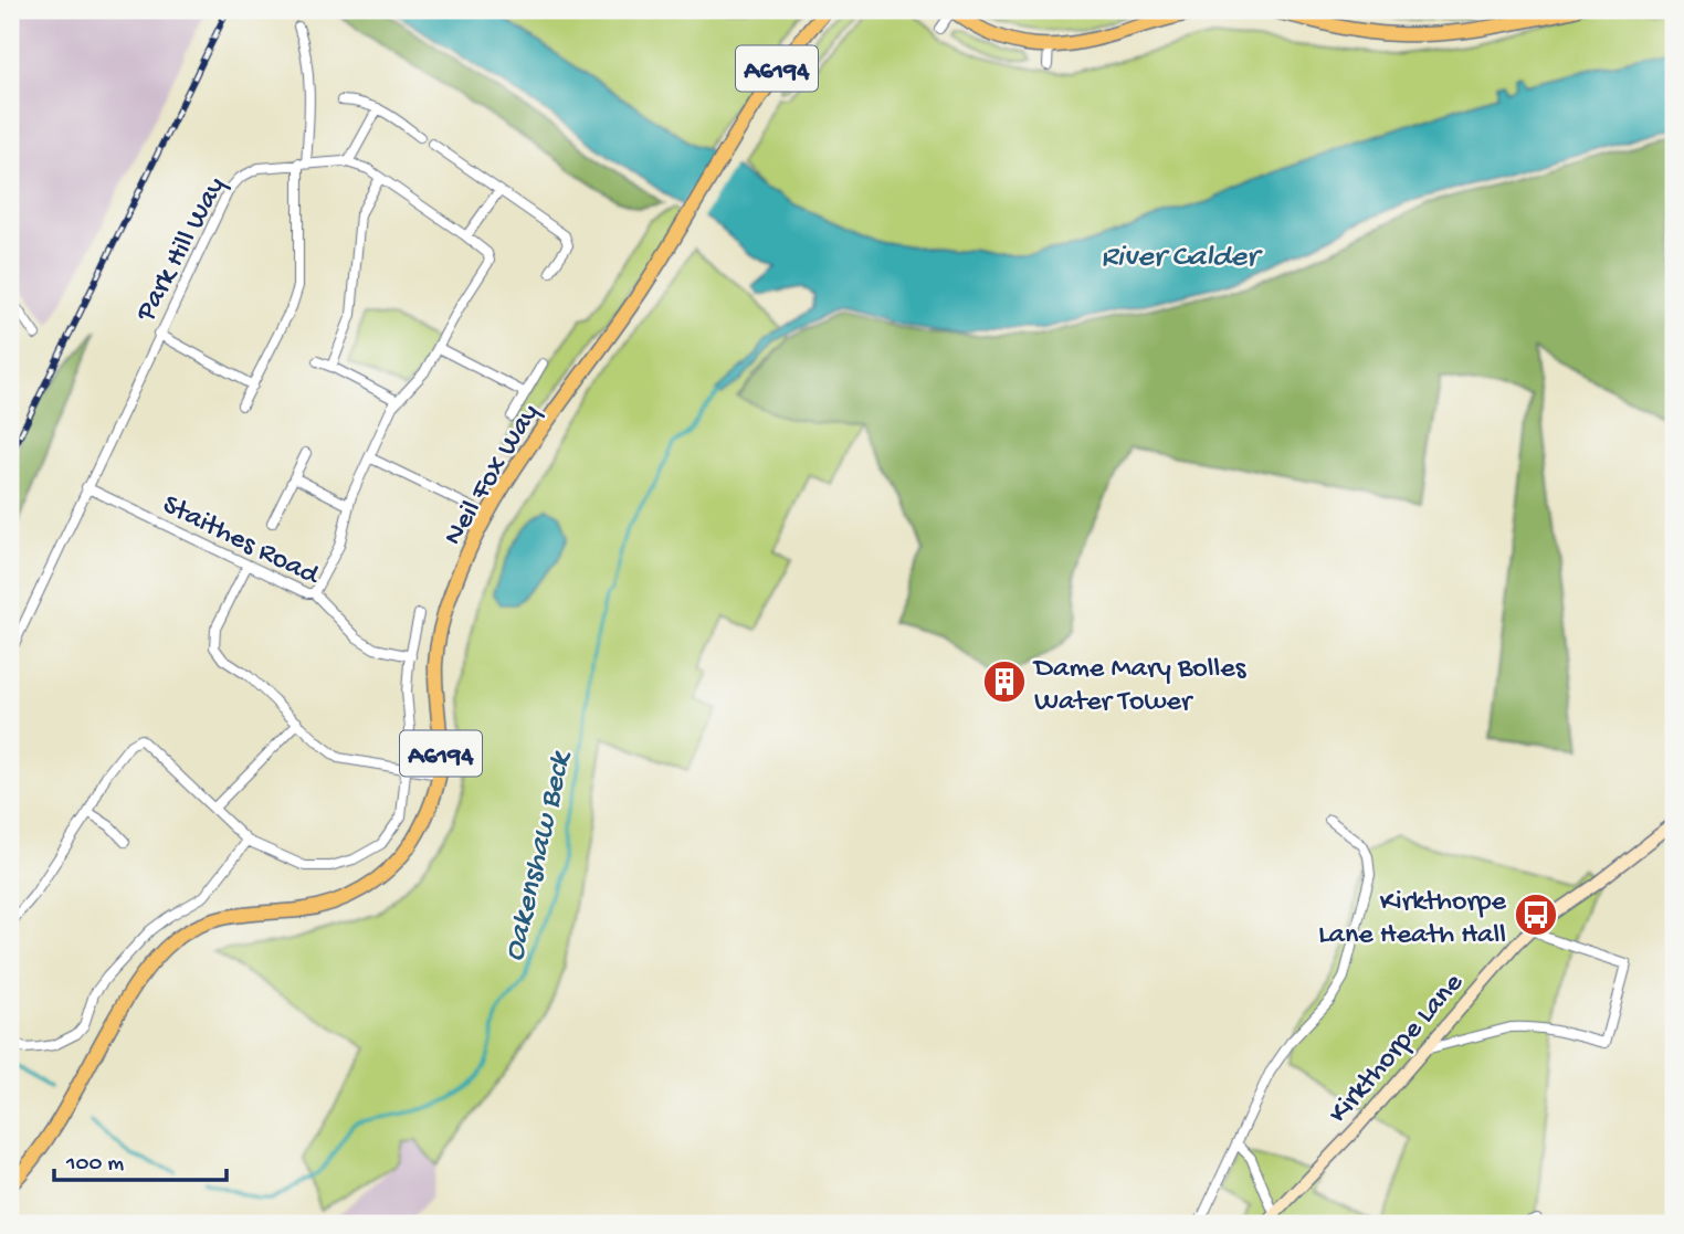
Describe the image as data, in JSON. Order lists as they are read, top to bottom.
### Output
{
  "streets": {
    "main road": ["A6194", "Neil Fox Way"],
    "street": ["Park Hill Way", "Staithes Road", "Kirkthorpe Lane"]
  },
  "crossings": [
    ["Park Hill Way", "Staithes Road"]
  ],
  "water": ["River Calder", "Oakenshaw Beck"],
  "places": {
    "building": ["Dame Mary Bolles Water Tower"],
    "bus stop": ["Kirkthorpe Lane Heath Hall"]
  },
  "scale_bar": "100 m"
}
